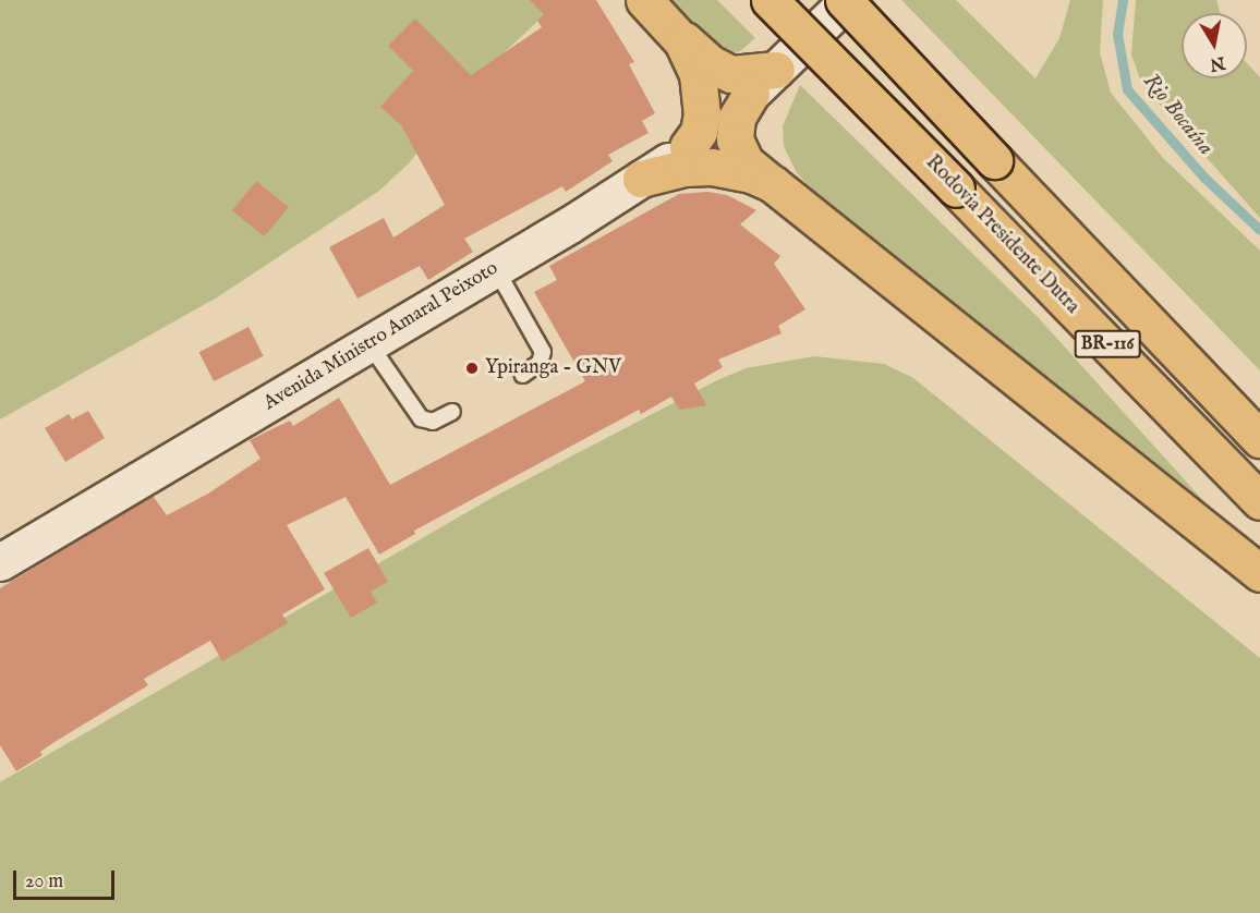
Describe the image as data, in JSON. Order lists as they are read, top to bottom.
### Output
{
  "streets": {
    "highway": ["Rodovia Presidente Dutra", "BR-116"],
    "main road": ["Avenida Ministro Amaral Peixoto"]
  },
  "water": ["Rio Bocaína"],
  "places": ["Ypiranga - GNV"],
  "scale_bar": "20 m",
  "north": "bottom"
}
